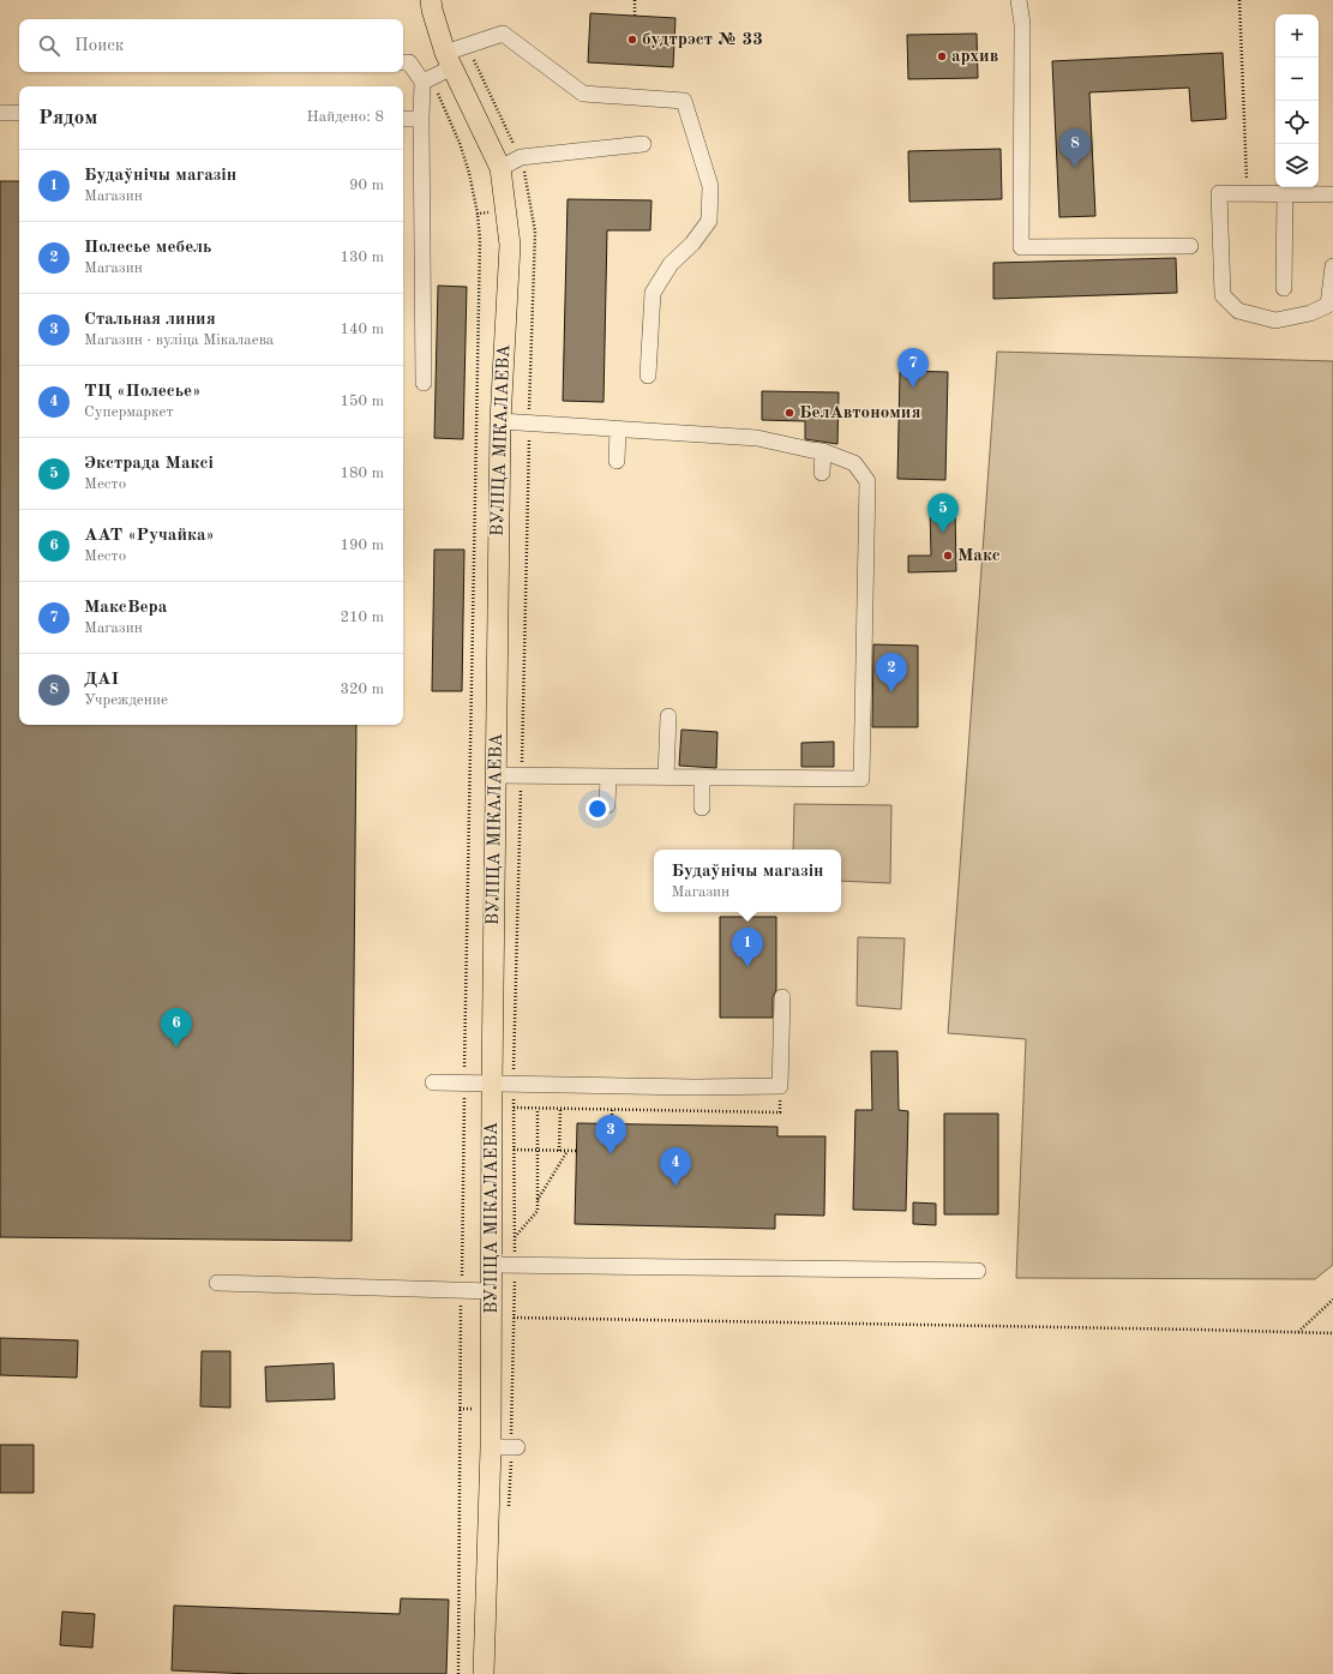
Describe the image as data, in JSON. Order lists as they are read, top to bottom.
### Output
{
  "streets": {
    "main road": ["ВУЛІЦА МІКАЛАЕВА"]
  },
  "places": [
    "будтрэст № 33",
    "архив",
    "БелАвтономия",
    "Макс"
  ],
  "page": {
    "map_buttons": ["+", "−"],
    "search": "Поиск",
    "heading": ["Рядом", "Найдено: 8"],
    "pins": [
      "8",
      "7",
      "5",
      "2",
      "1",
      "6",
      "3",
      "4"
    ],
    "list": [
      {
        "mark": "1",
        "name": "Будаўнічы магазін",
        "note": "Магазин",
        "value": "90 m"
      },
      {
        "mark": "2",
        "name": "Полесье мебель",
        "note": "Магазин",
        "value": "130 m"
      },
      {
        "mark": "3",
        "name": "Стальная линия",
        "note": "Магазин · вуліца Мікалаева",
        "value": "140 m"
      },
      {
        "mark": "4",
        "name": "ТЦ «Полесье»",
        "note": "Супермаркет",
        "value": "150 m"
      },
      {
        "mark": "5",
        "name": "Экстрада Максі",
        "note": "Место",
        "value": "180 m"
      },
      {
        "mark": "6",
        "name": "ААТ «Ручайка»",
        "note": "Место",
        "value": "190 m"
      },
      {
        "mark": "7",
        "name": "МаксBepa",
        "note": "Магазин",
        "value": "210 m"
      },
      {
        "mark": "8",
        "name": "ДАІ",
        "note": "Учреждение",
        "value": "320 m"
      }
    ],
    "popup": ["Будаўнічы магазін", "Магазин"]
  }
}
